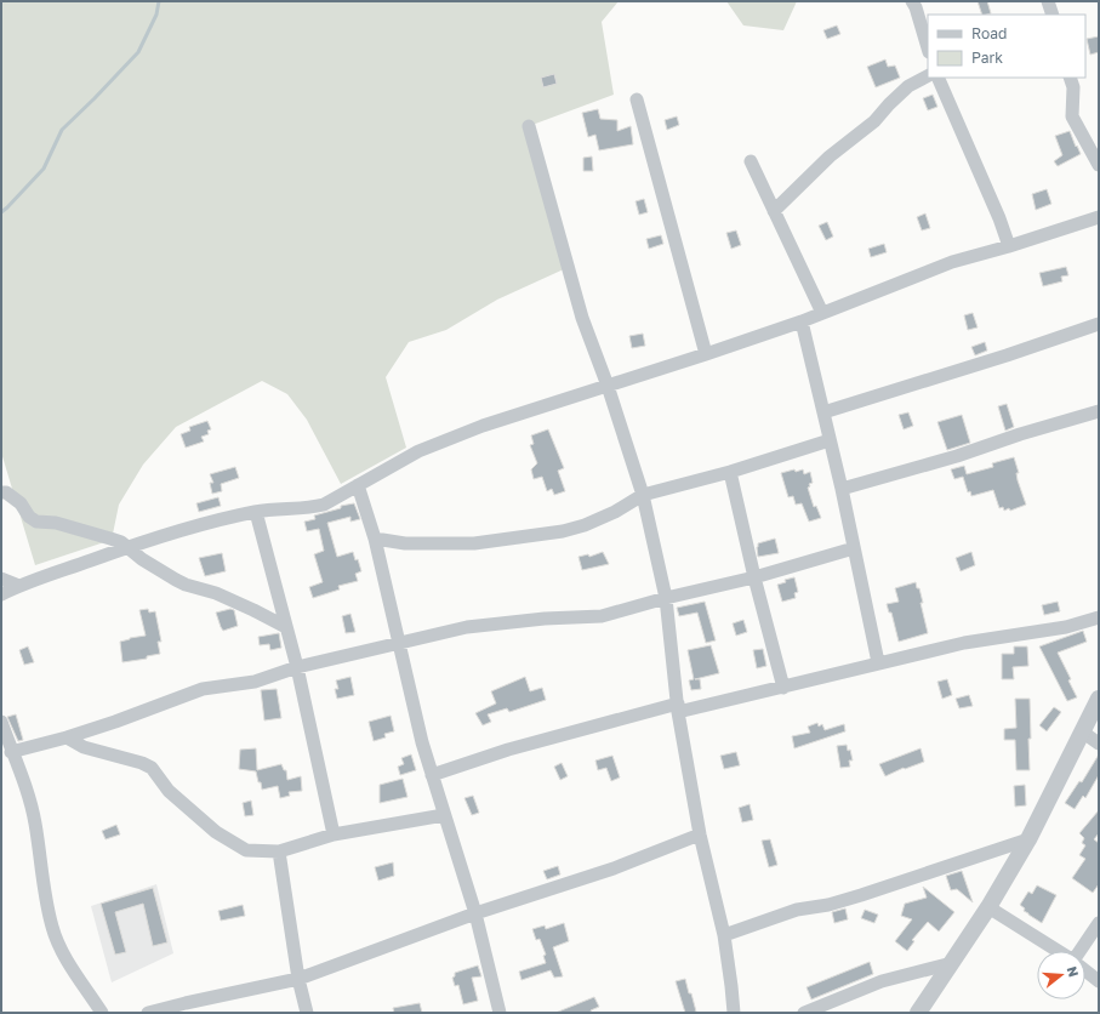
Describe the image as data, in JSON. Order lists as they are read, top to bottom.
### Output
{
  "legend": ["Road", "Park"],
  "north": "right"
}
